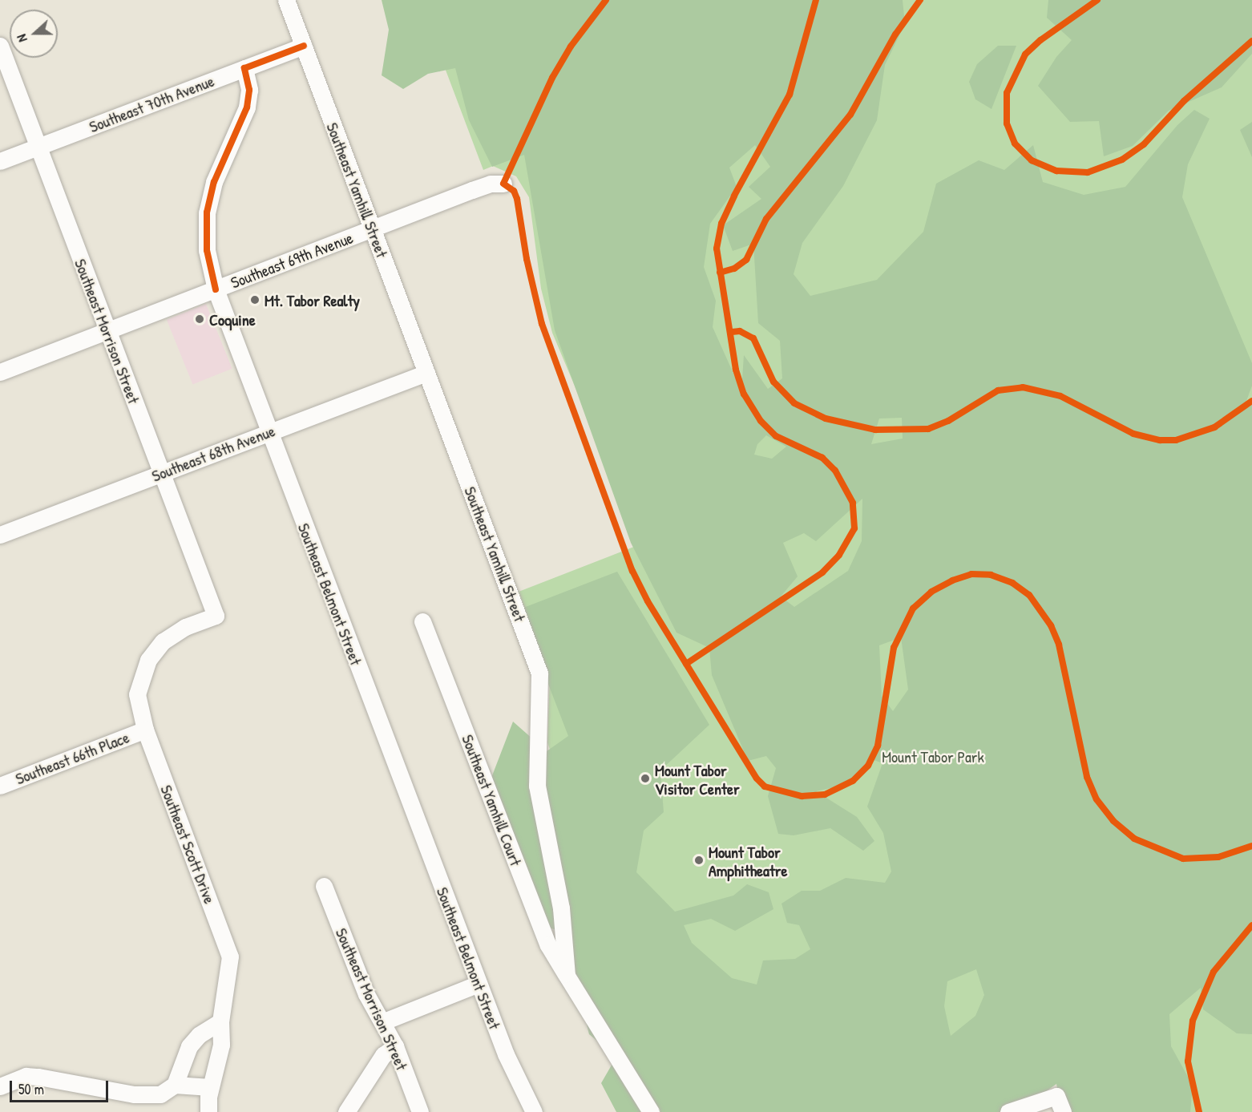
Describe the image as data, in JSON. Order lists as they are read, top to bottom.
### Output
{
  "streets": {
    "street": [
      "Southeast 70th Avenue",
      "Southeast Yamhill Street",
      "Southeast 69th Avenue",
      "Southeast Morrison Street",
      "Southeast 68th Avenue",
      "Southeast Belmont Street",
      "Southeast 66th Place",
      "Southeast Yamhill Court",
      "Southeast Scott Drive"
    ]
  },
  "crossings": [
    ["Southeast 70th Avenue", "Southeast Yamhill Street"],
    ["Southeast 70th Avenue", "Southeast Morrison Street"],
    ["Southeast 70th Avenue", "Southeast Belmont Street"],
    ["Southeast Yamhill Street", "Southeast 69th Avenue"],
    ["Southeast Yamhill Street", "Southeast 68th Avenue"],
    ["Southeast Yamhill Street", "Southeast Yamhill Court"],
    ["Southeast 69th Avenue", "Southeast Morrison Street"],
    ["Southeast 69th Avenue", "Southeast Belmont Street"],
    ["Southeast Morrison Street", "Southeast 68th Avenue"],
    ["Southeast Morrison Street", "Southeast Scott Drive"],
    ["Southeast 68th Avenue", "Southeast Belmont Street"],
    ["Southeast 66th Place", "Southeast Scott Drive"]
  ],
  "parks": ["Mount Tabor Park"],
  "places": [
    "Mt. Tabor Realty",
    "Coquine",
    "Mount Tabor Visitor Center",
    "Mount Tabor Amphitheatre"
  ],
  "scale_bar": "50 m",
  "north": "left"
}
